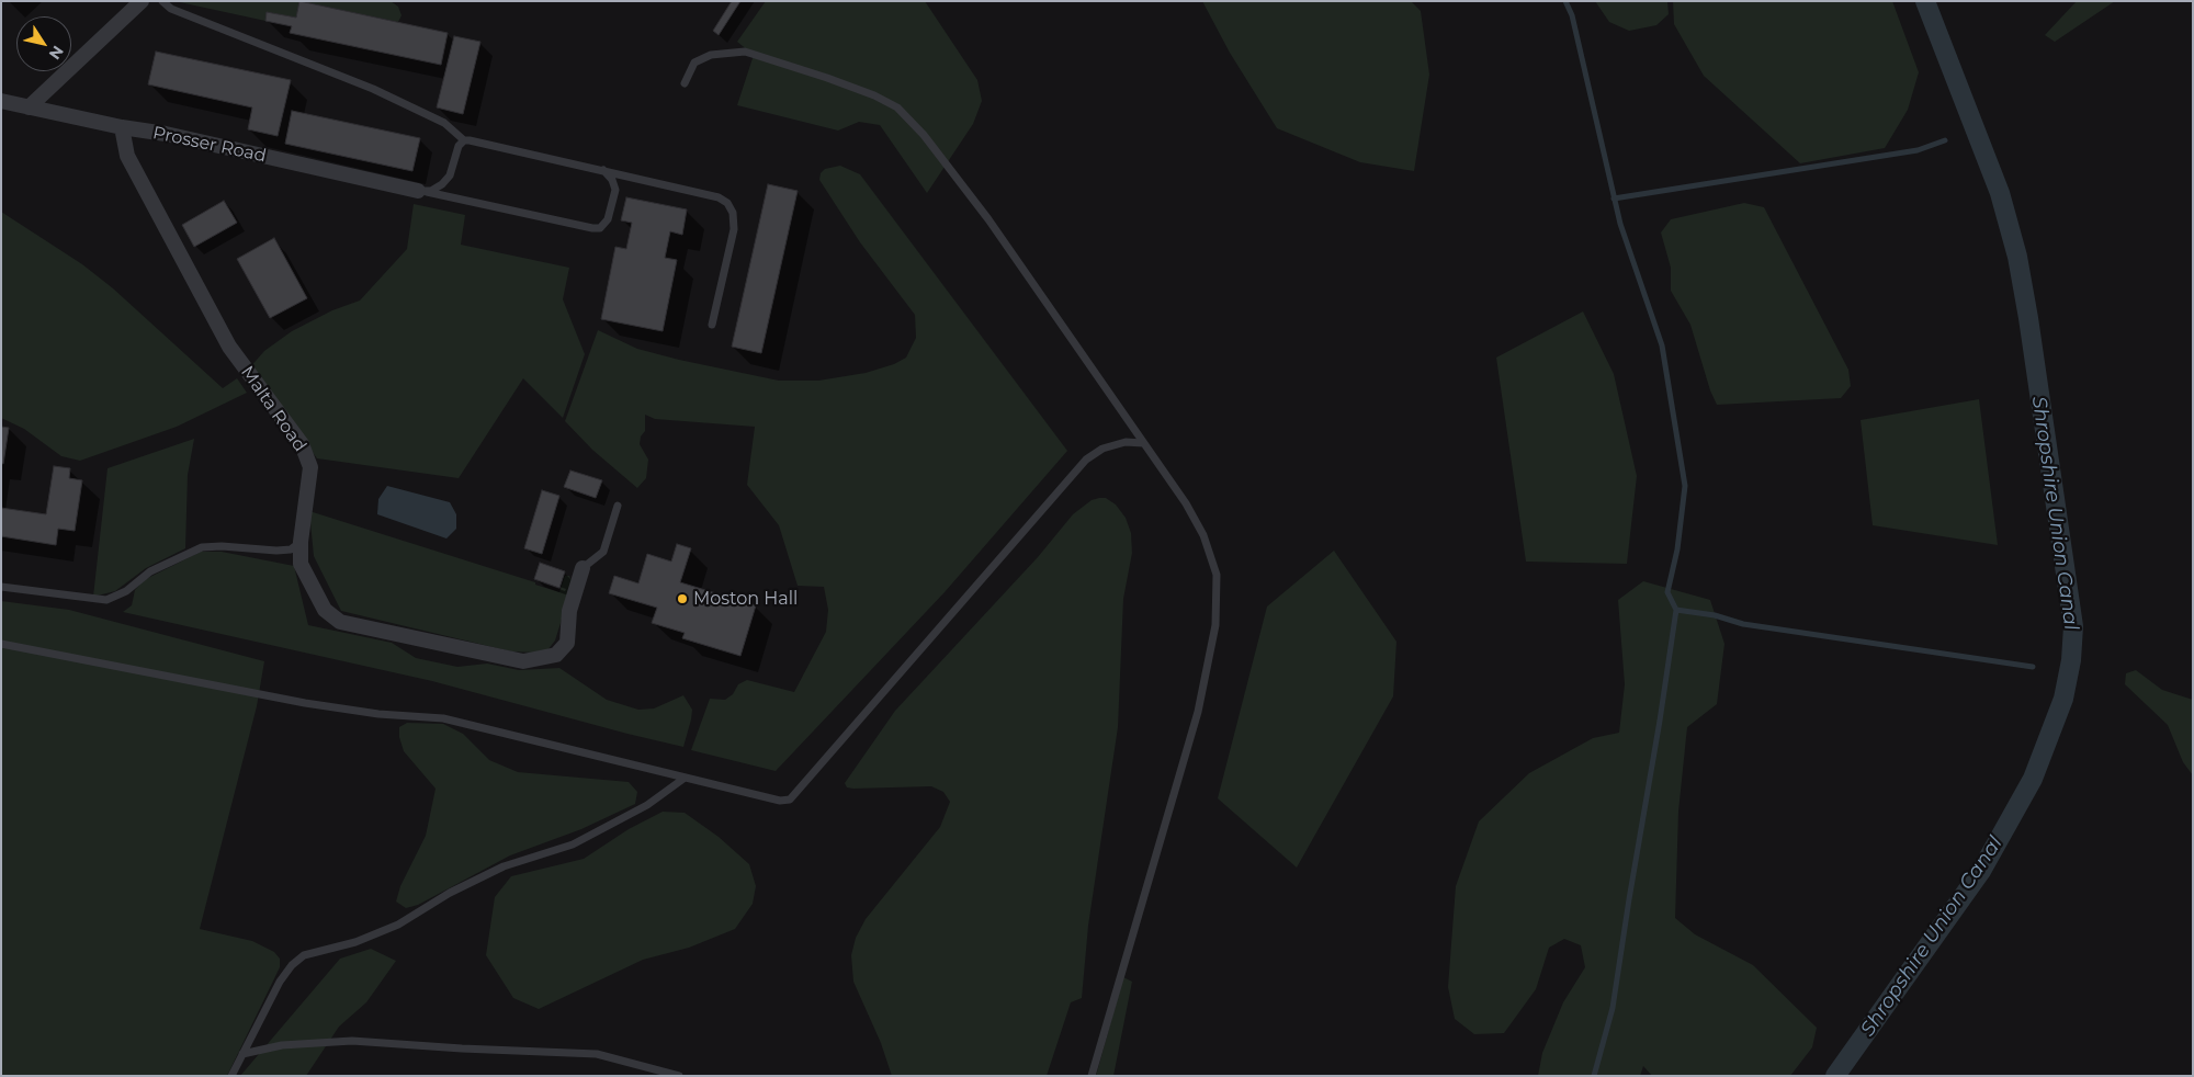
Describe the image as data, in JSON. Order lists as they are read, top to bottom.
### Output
{
  "streets": {
    "street": ["Prosser Road", "Malta Road"]
  },
  "crossings": [
    ["Prosser Road", "Malta Road"]
  ],
  "water": ["Shropshire Union Canal"],
  "places": ["Moston Hall"],
  "north": "bottom right"
}
